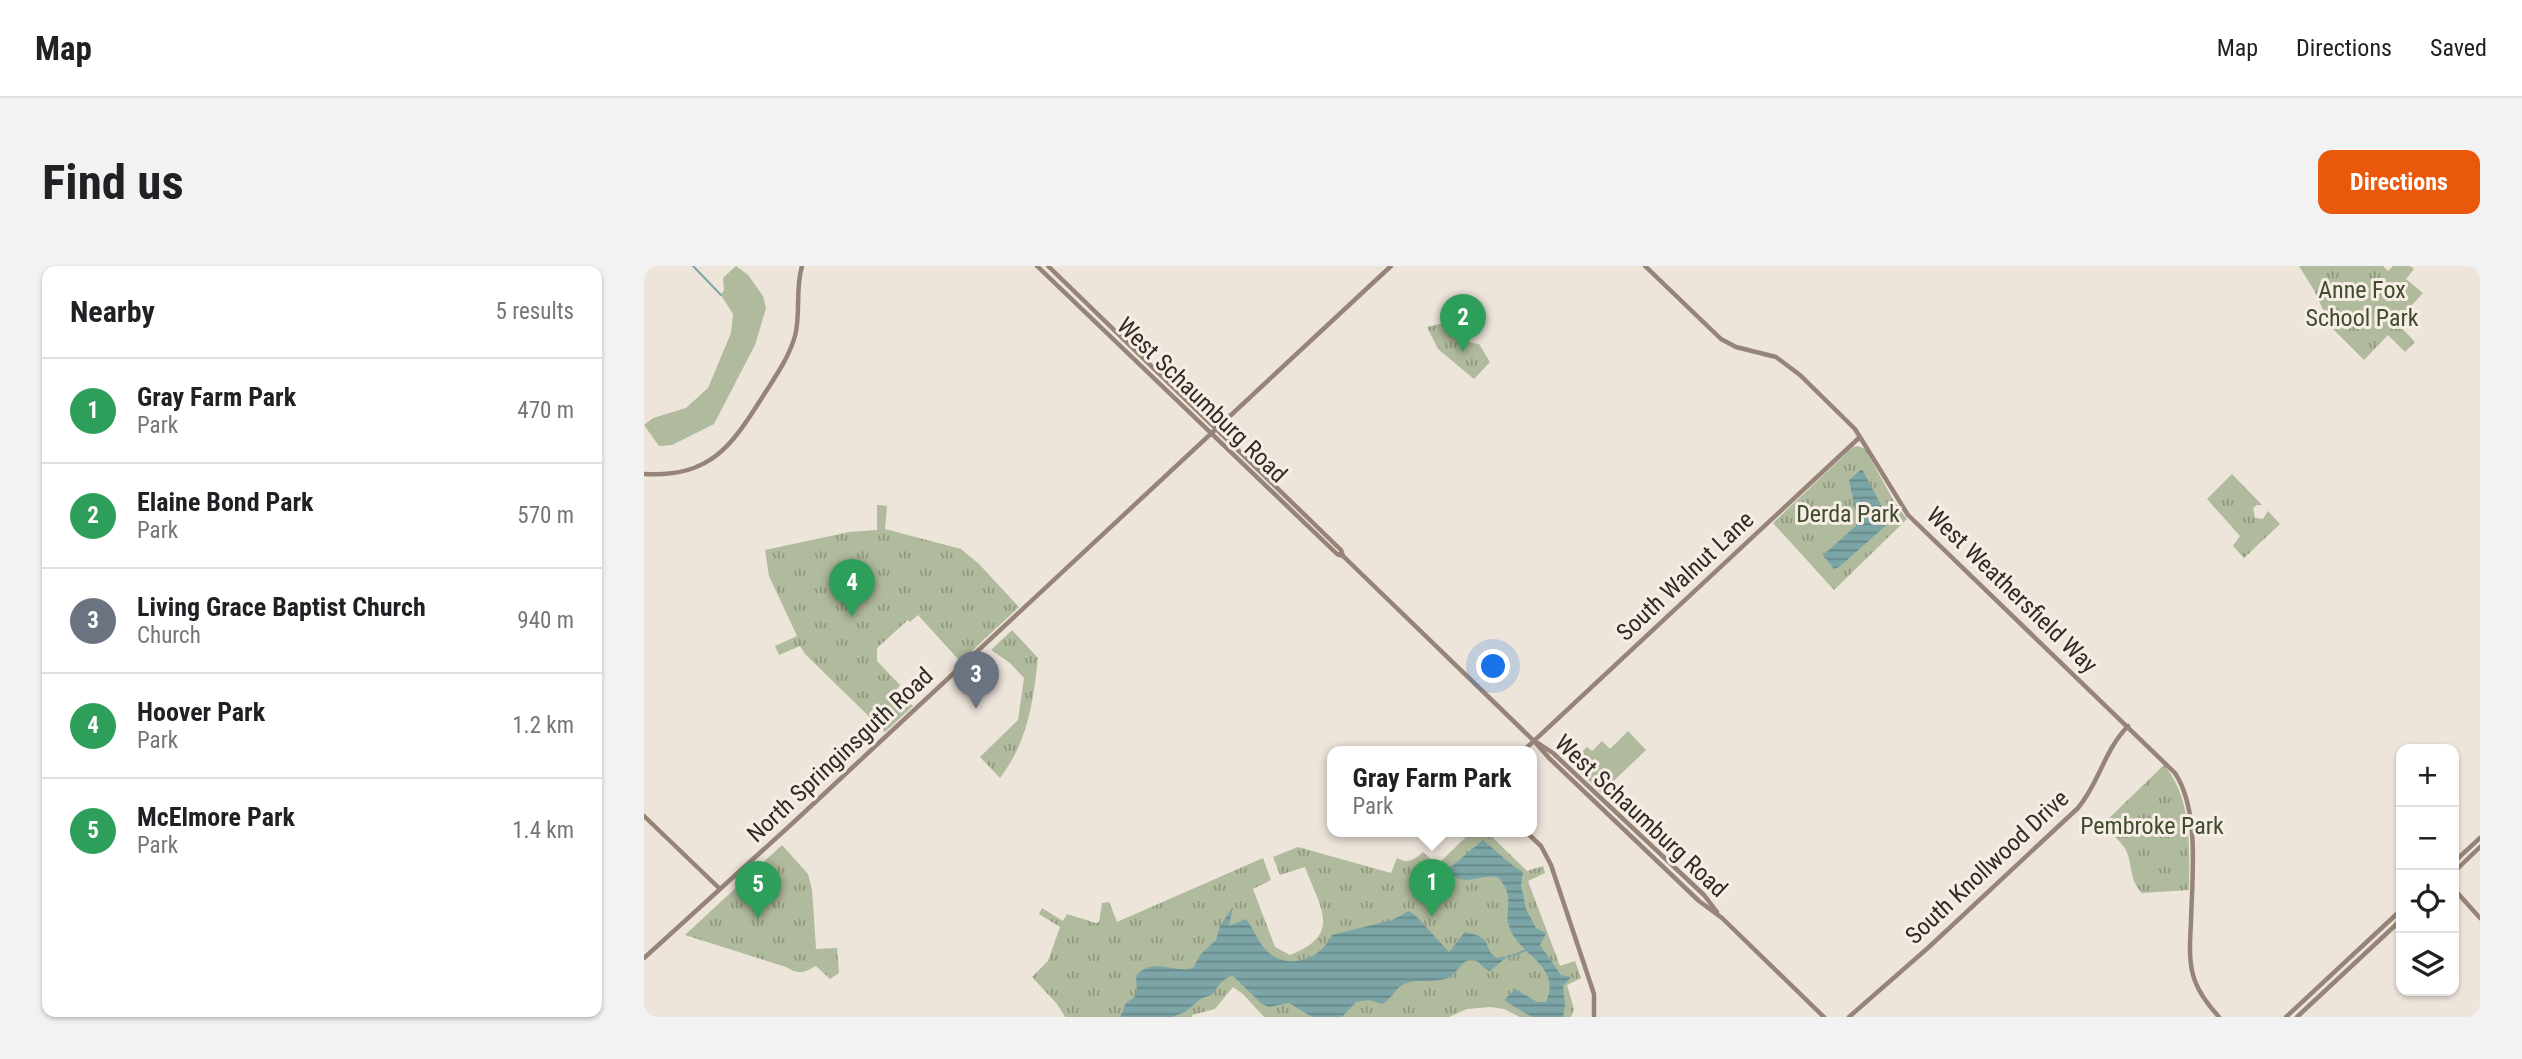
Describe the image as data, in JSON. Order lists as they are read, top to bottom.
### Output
{
  "streets": {
    "street": [
      "West Schaumburg Road",
      "South Walnut Lane",
      "West Weathersfield Way",
      "North Springinsguth Road",
      "South Knollwood Drive"
    ]
  },
  "crossings": [
    ["West Schaumburg Road", "South Walnut Lane"],
    ["West Schaumburg Road", "North Springinsguth Road"],
    ["South Walnut Lane", "West Weathersfield Way"],
    ["West Weathersfield Way", "South Knollwood Drive"]
  ],
  "parks": ["Anne Fox School Park", "Derda Park", "Pembroke Park"],
  "page": {
    "header": "Map",
    "nav": ["Map", "Directions", "Saved"],
    "buttons": "Directions",
    "title": "Find us",
    "heading": ["Nearby", "5 results"],
    "pins": [
      "2",
      "4",
      "3",
      "1",
      "5"
    ],
    "list": [
      {
        "mark": "1",
        "name": "Gray Farm Park",
        "note": "Park",
        "value": "470 m"
      },
      {
        "mark": "2",
        "name": "Elaine Bond Park",
        "note": "Park",
        "value": "570 m"
      },
      {
        "mark": "3",
        "name": "Living Grace Baptist Church",
        "note": "Church",
        "value": "940 m"
      },
      {
        "mark": "4",
        "name": "Hoover Park",
        "note": "Park",
        "value": "1.2 km"
      },
      {
        "mark": "5",
        "name": "McElmore Park",
        "note": "Park",
        "value": "1.4 km"
      }
    ],
    "map_buttons": ["+", "−"],
    "popup": ["Gray Farm Park", "Park"]
  }
}
